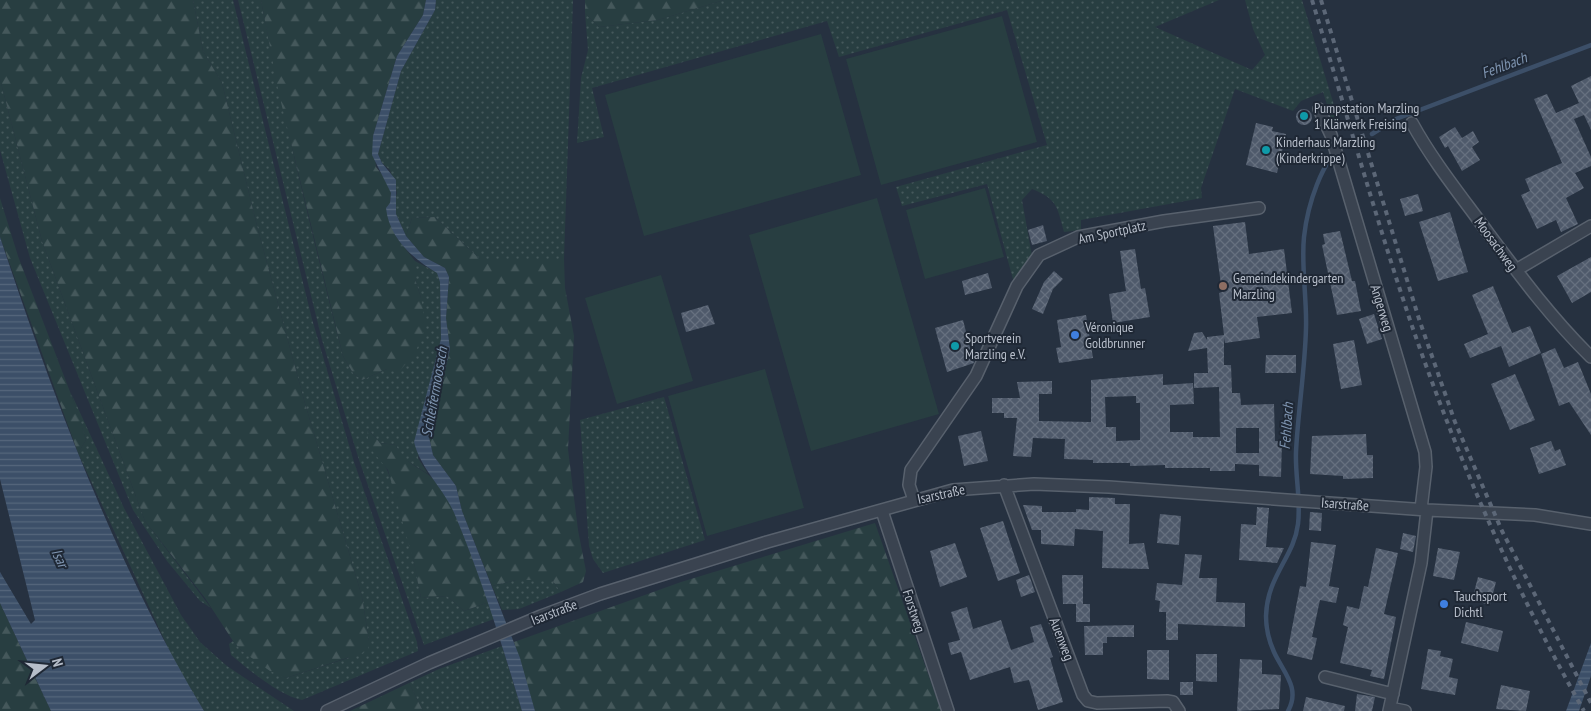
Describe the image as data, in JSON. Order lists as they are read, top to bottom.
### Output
{
  "streets": {
    "street": [
      "Am Sportplatz",
      "Moosachweg",
      "Angerweg",
      "Isarstraße",
      "Forstweg",
      "Auenweg"
    ]
  },
  "crossings": [
    ["Am Sportplatz", "Isarstraße"],
    ["Angerweg", "Isarstraße"],
    ["Isarstraße", "Forstweg"],
    ["Isarstraße", "Auenweg"]
  ],
  "water": ["Fehlbach", "Schleifermoosach", "Isar"],
  "places": [
    "Pumpstation Marzling 1 Klärwerk Freising",
    "Kinderhaus Marzling (Kinderkrippe)",
    "Gemeindekindergarten Marzling",
    "Véronique Goldbrunner",
    "Sportverein Marzling e.V.",
    "Tauchsport Dichtl"
  ],
  "north": "right"
}
